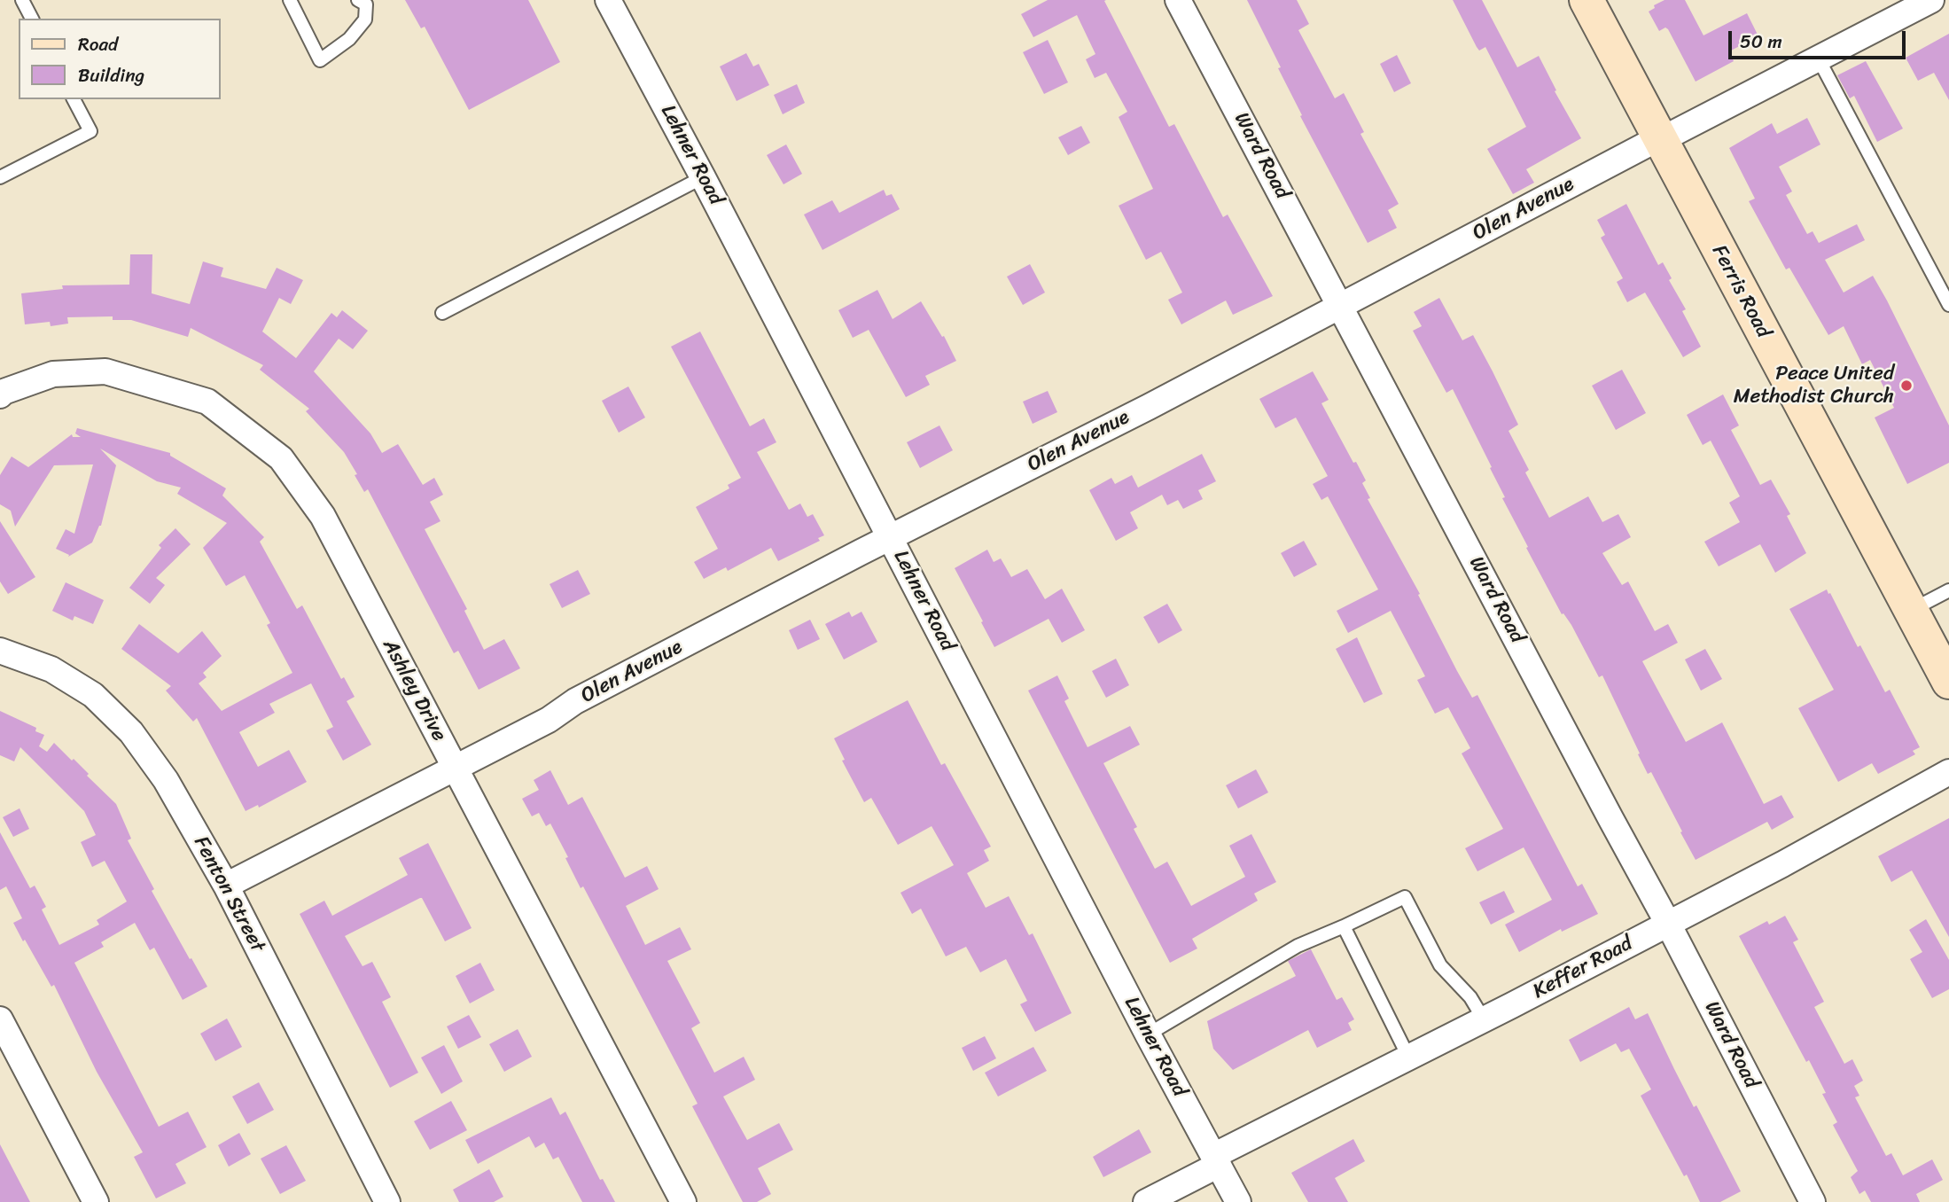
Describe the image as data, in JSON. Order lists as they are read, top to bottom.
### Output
{
  "streets": {
    "main road": ["Ferris Road"],
    "street": [
      "Lehner Road",
      "Ward Road",
      "Olen Avenue",
      "Ashley Drive",
      "Fenton Street",
      "Keffer Road"
    ]
  },
  "crossings": [
    ["Lehner Road", "Olen Avenue"],
    ["Lehner Road", "Keffer Road"],
    ["Ward Road", "Olen Avenue"],
    ["Ward Road", "Keffer Road"],
    ["Olen Avenue", "Ferris Road"],
    ["Olen Avenue", "Ashley Drive"],
    ["Olen Avenue", "Fenton Street"]
  ],
  "places": ["Peace United Methodist Church"],
  "legend": ["Road", "Building"],
  "scale_bar": "50 m"
}
